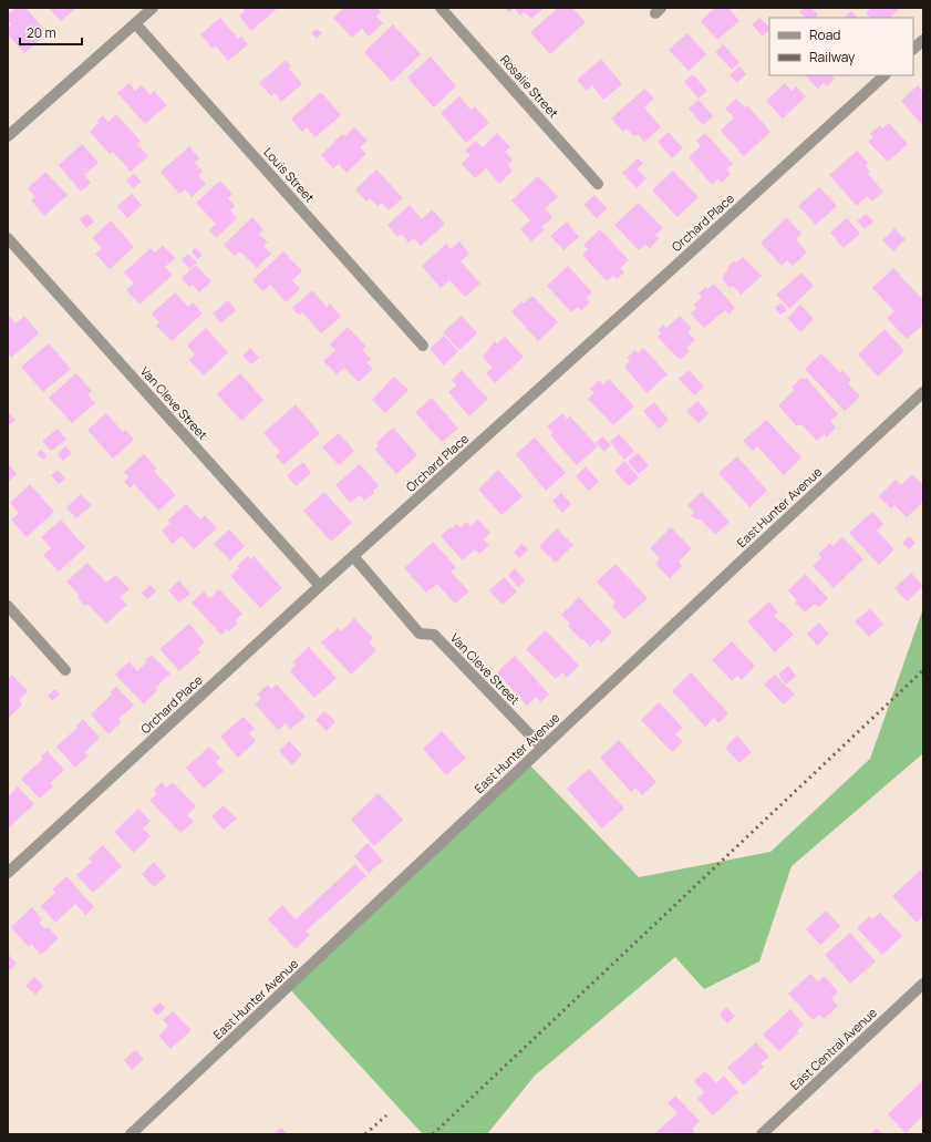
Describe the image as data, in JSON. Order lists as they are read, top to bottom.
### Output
{
  "streets": {
    "street": [
      "Rosalie Street",
      "Louis Street",
      "Orchard Place",
      "Van Cleve Street",
      "East Hunter Avenue",
      "East Central Avenue"
    ]
  },
  "crossings": [
    ["Orchard Place", "Van Cleve Street"],
    ["Van Cleve Street", "East Hunter Avenue"]
  ],
  "legend": ["Road", "Railway"],
  "scale_bar": "20 m"
}
